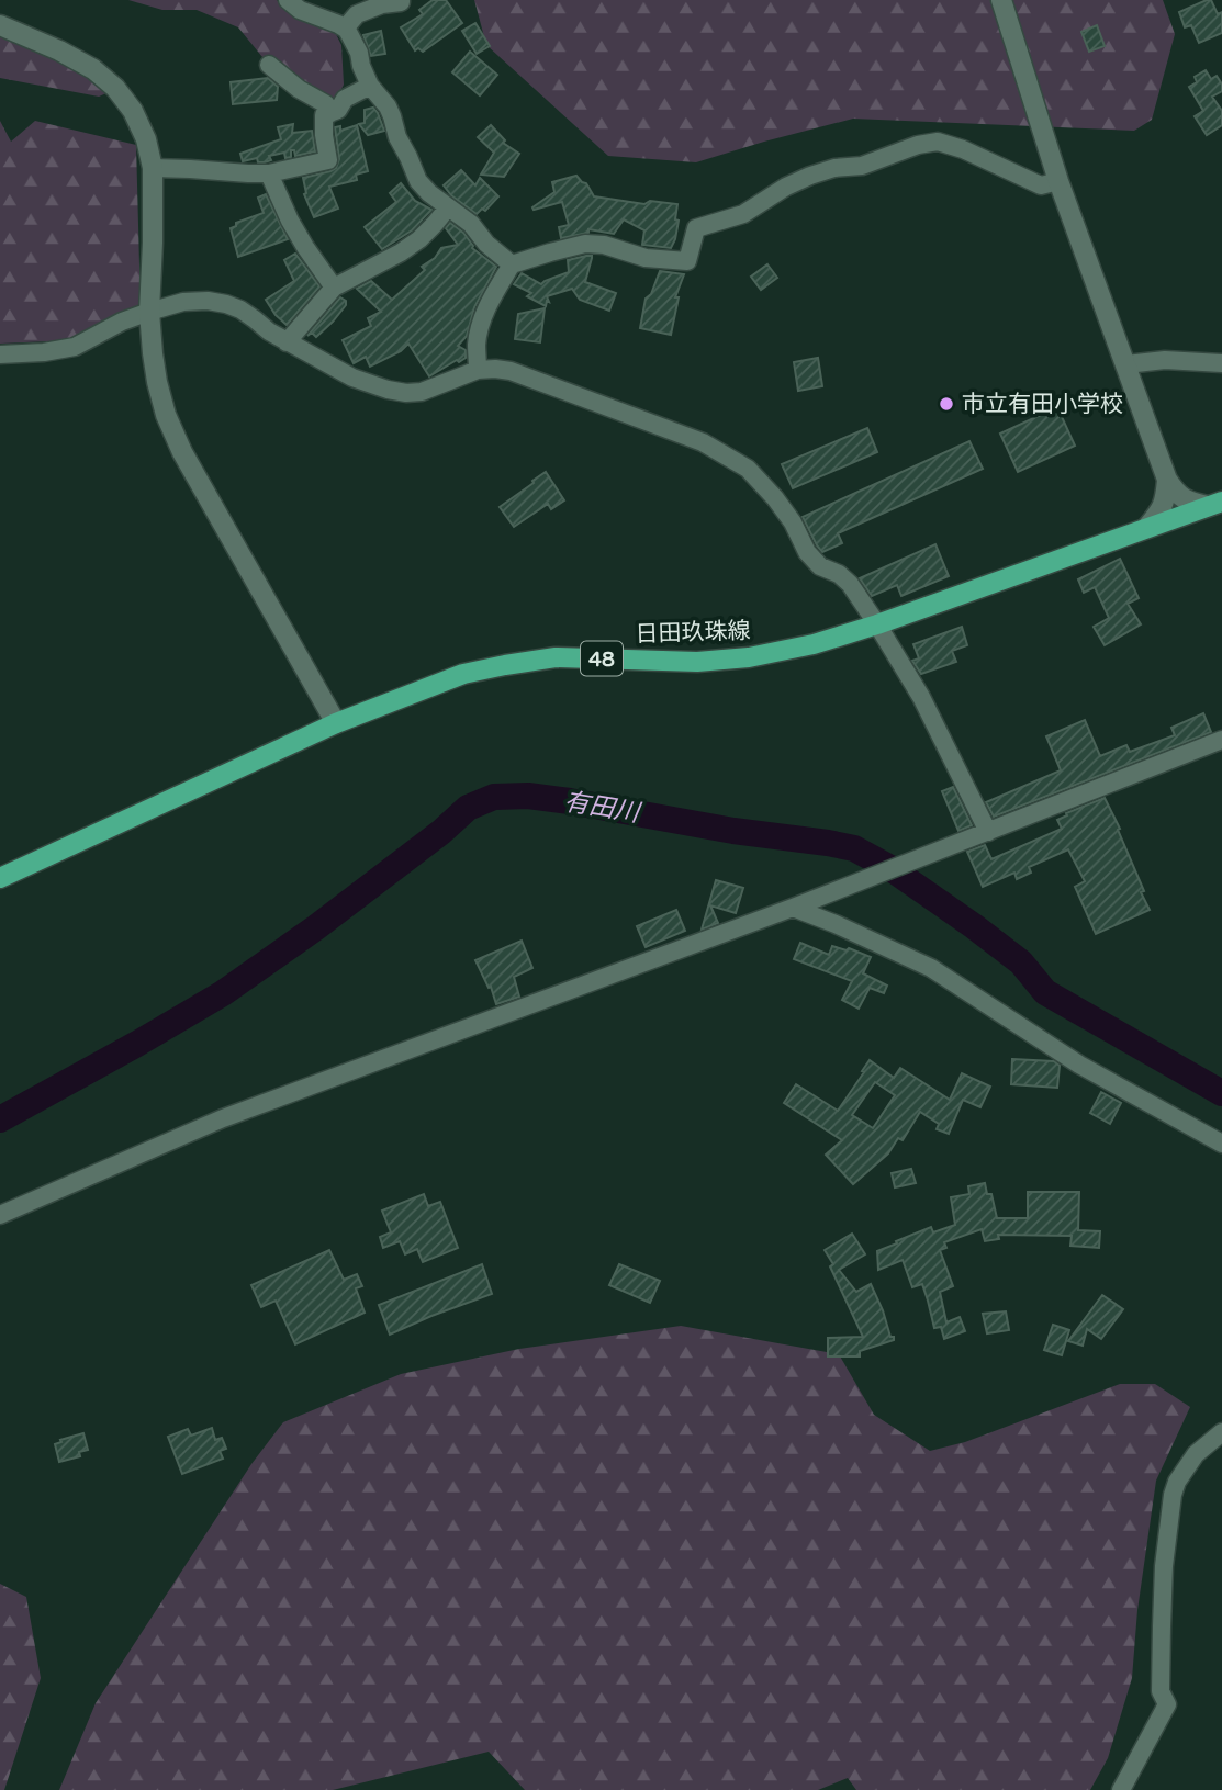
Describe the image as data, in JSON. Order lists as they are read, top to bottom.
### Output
{
  "streets": {
    "main road": ["日田玖珠線", "48"]
  },
  "water": ["有田川"],
  "places": ["市立有田小学校"]
}
